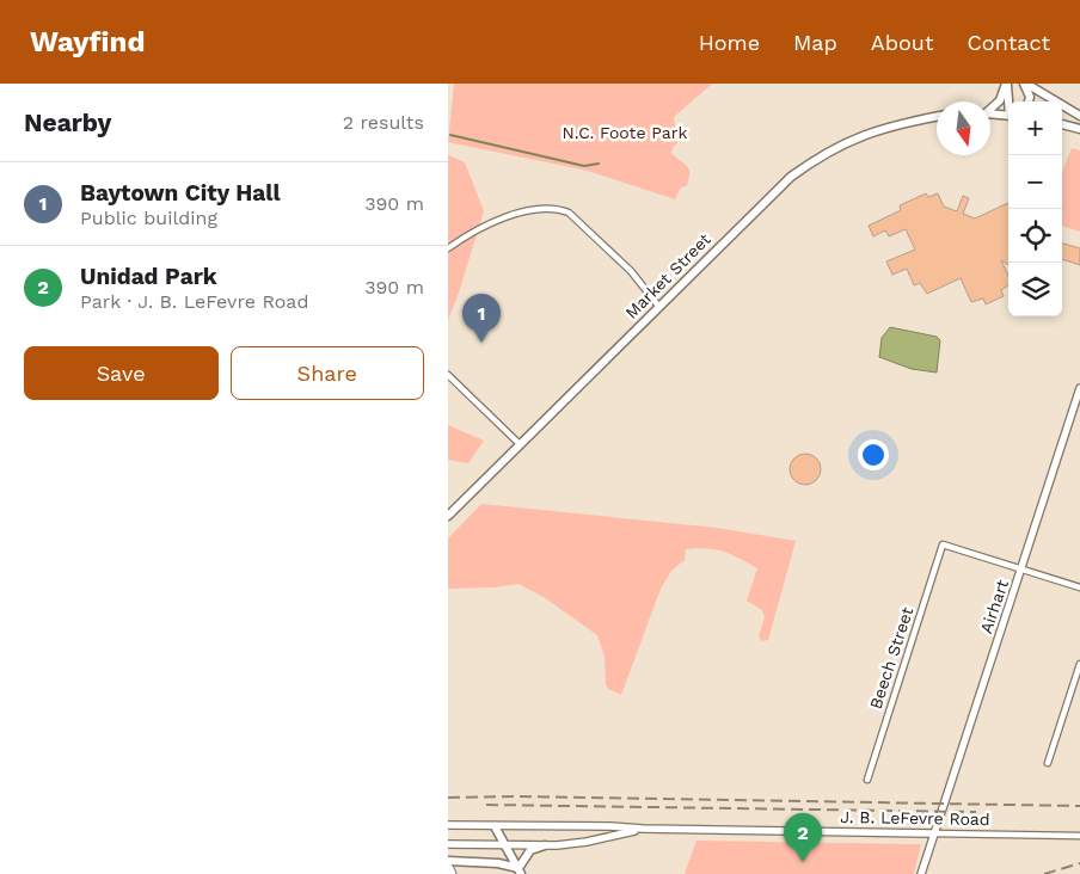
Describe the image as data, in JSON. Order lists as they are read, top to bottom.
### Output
{
  "streets": {
    "main road": ["Market Street"],
    "street": ["Airhart", "Beech Street", "J. B. LeFevre Road"]
  },
  "crossings": [
    ["Airhart", "Beech Street"],
    ["Airhart", "J. B. LeFevre Road"]
  ],
  "parks": ["N.C. Foote Park"],
  "north": "bottom",
  "page": {
    "header": "Wayfind",
    "nav": [
      "Home",
      "Map",
      "About",
      "Contact"
    ],
    "heading": ["Nearby", "2 results"],
    "map_buttons": ["+", "−"],
    "list": [
      {
        "mark": "1",
        "name": "Baytown City Hall",
        "note": "Public building",
        "value": "390 m"
      },
      {
        "mark": "2",
        "name": "Unidad Park",
        "note": "Park · J. B. LeFevre Road",
        "value": "390 m"
      }
    ],
    "pins": ["1", "2"],
    "buttons": ["Save", "Share"]
  }
}
